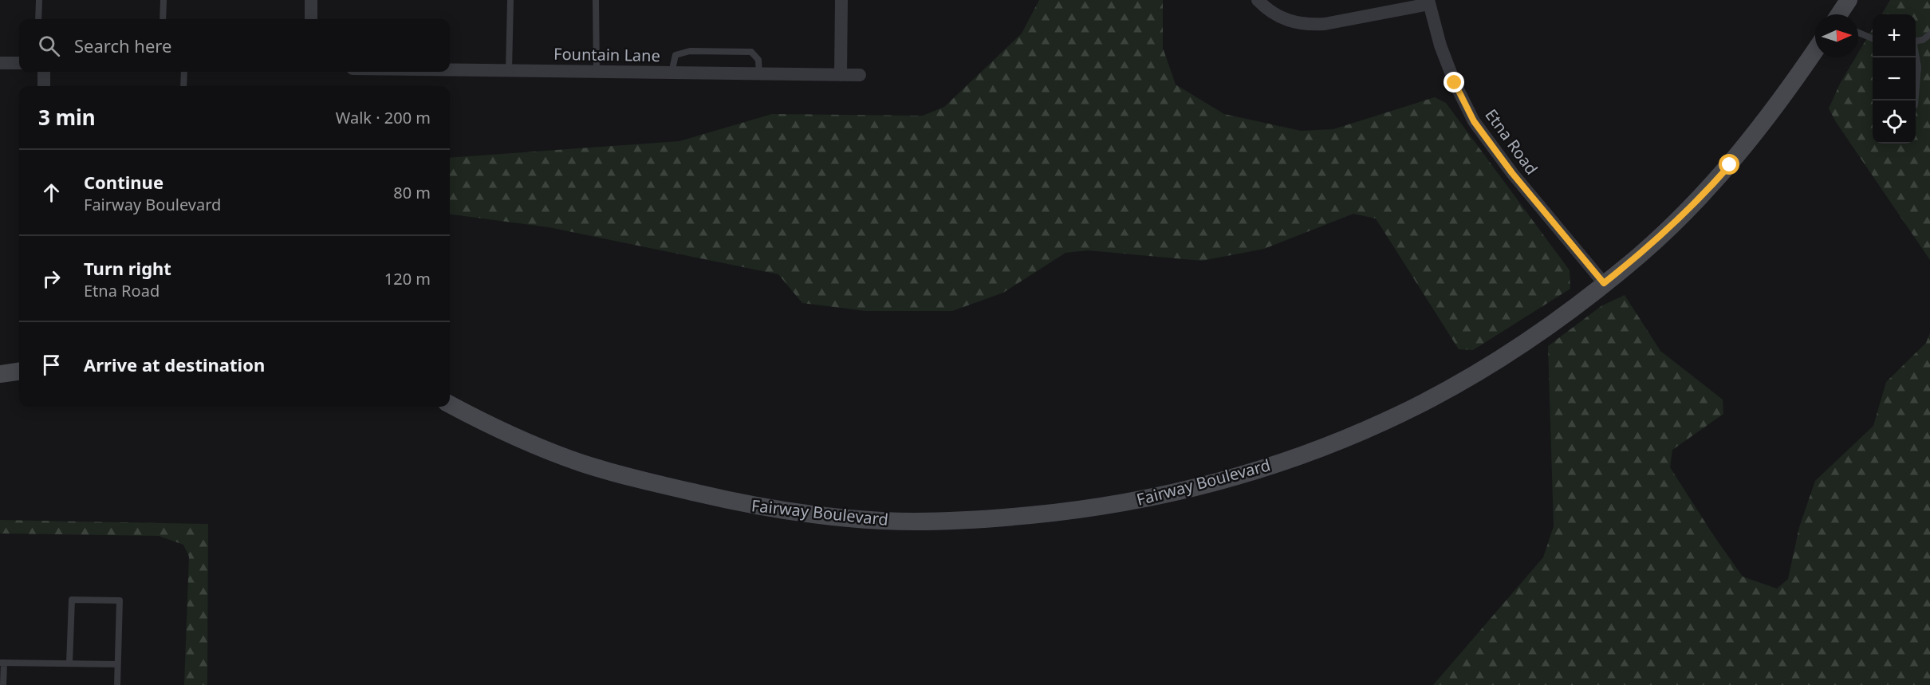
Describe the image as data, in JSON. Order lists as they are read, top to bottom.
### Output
{
  "streets": {
    "street": ["Fountain Lane", "Etna Road", "Fairway Boulevard"]
  },
  "crossings": [
    ["Etna Road", "Fairway Boulevard"]
  ],
  "north": "right",
  "page": {
    "map_buttons": ["+", "−"],
    "search": "Search here",
    "heading": ["3 min", "Walk · 200 m"],
    "list": [
      ["Continue", "Fairway Boulevard", "80 m"],
      ["Turn right", "Etna Road", "120 m"],
      "Arrive at destination"
    ]
  }
}
